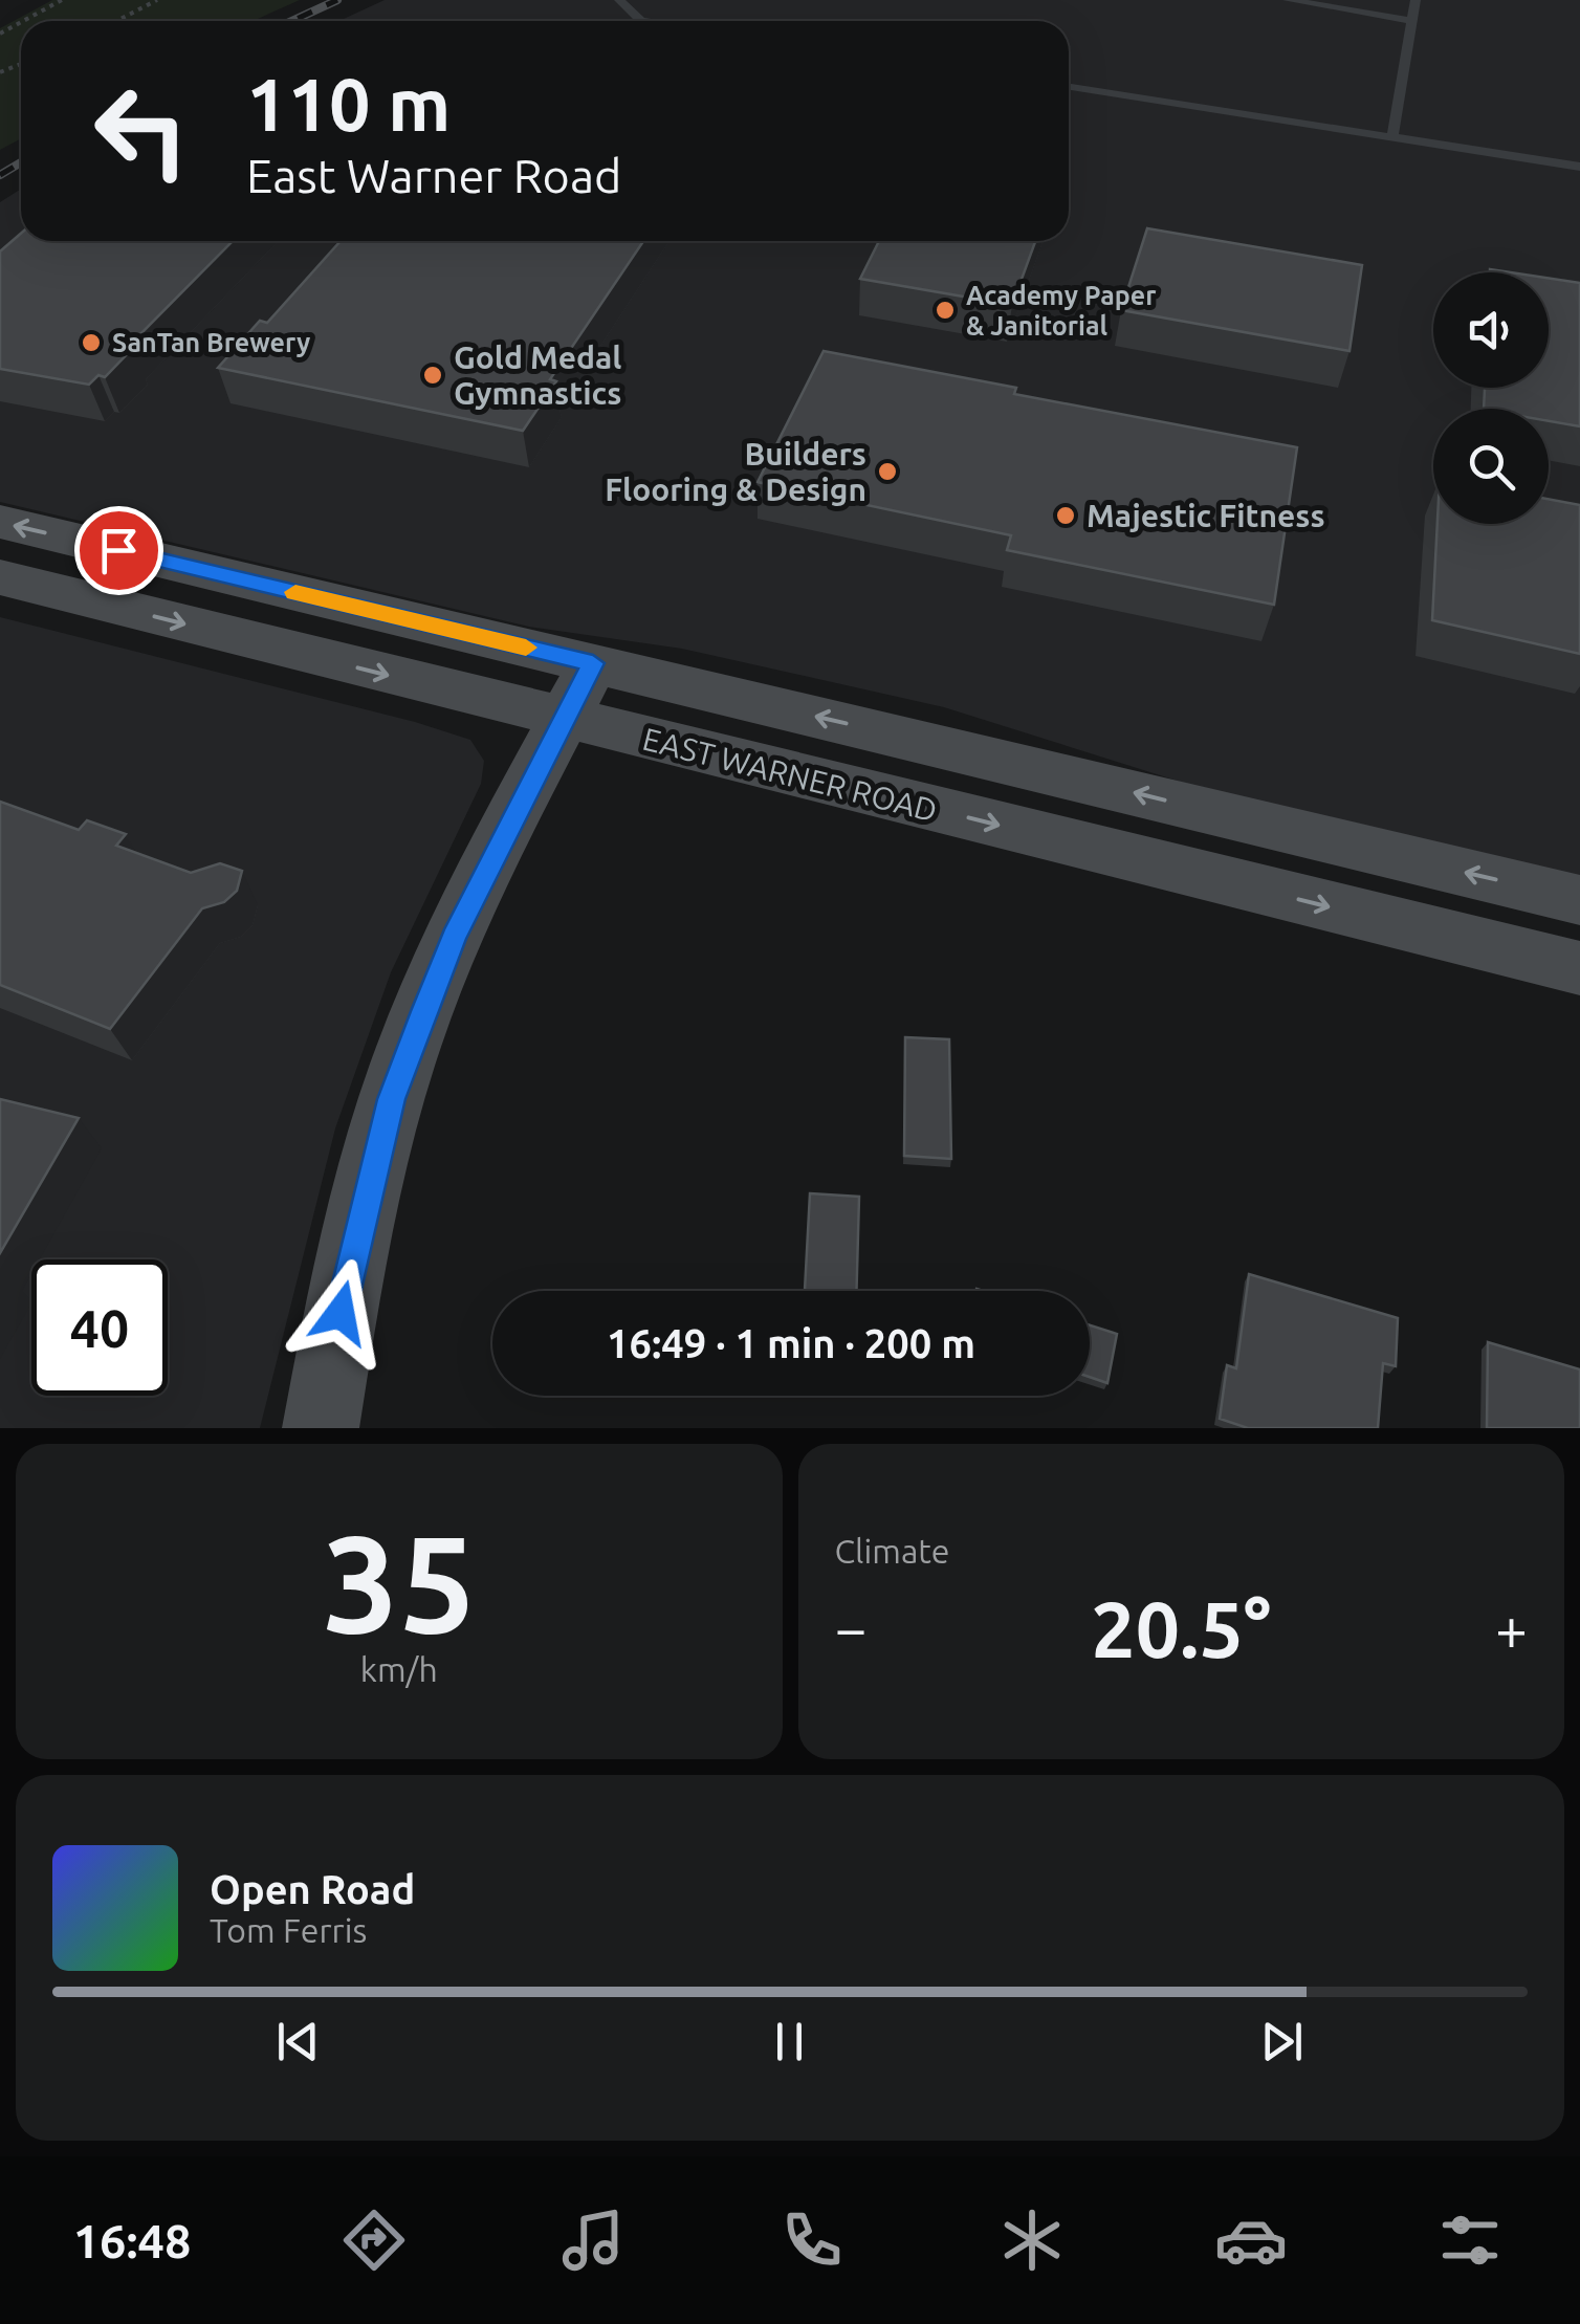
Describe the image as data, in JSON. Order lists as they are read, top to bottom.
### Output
{
  "streets": {
    "main road": ["EAST WARNER ROAD"]
  },
  "places": [
    "Academy Paper & Janitorial",
    "SanTan Brewery",
    "Gold Medal Gymnastics",
    "Builders Flooring & Design",
    "Majestic Fitness"
  ],
  "page": {
    "turn": ["110 m", "East Warner Road"],
    "limit": "40",
    "trip": "16:49 · 1 min · 200 m",
    "tile": [
      ["35", "km/h"],
      "Climate"
    ],
    "heat": ["−", "20.5°", "+"],
    "song": ["Open Road", "Tom Ferris"],
    "tabs": "16:48"
  }
}
